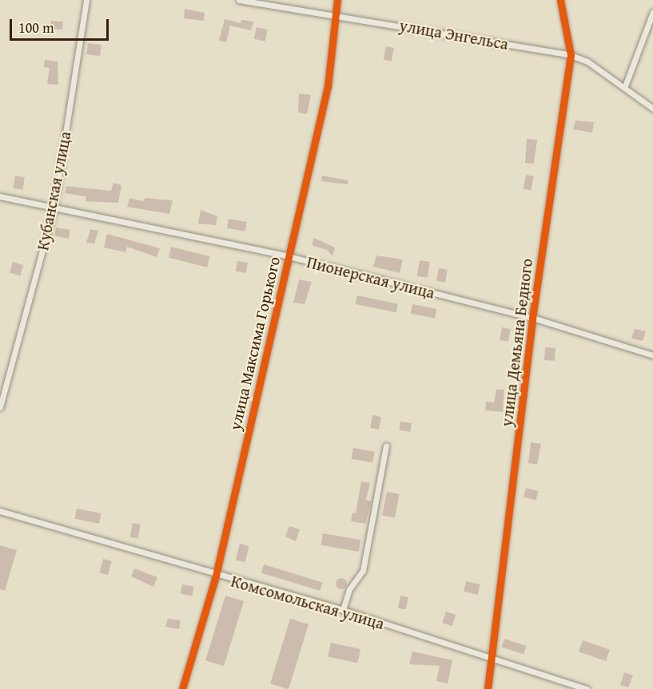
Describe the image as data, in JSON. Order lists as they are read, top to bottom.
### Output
{
  "streets": {
    "street": [
      "улица Энгельса",
      "Кубанская улица",
      "Пионерская улица",
      "улица Демьяна Бедного",
      "улица Максима Горького",
      "Комсомольская улица"
    ]
  },
  "crossings": [
    ["улица Энгельса", "улица Демьяна Бедного"],
    ["улица Энгельса", "улица Максима Горького"],
    ["Кубанская улица", "Пионерская улица"],
    ["Пионерская улица", "улица Демьяна Бедного"],
    ["Пионерская улица", "улица Максима Горького"],
    ["улица Демьяна Бедного", "Комсомольская улица"],
    ["улица Максима Горького", "Комсомольская улица"]
  ],
  "scale_bar": "100 m"
}
